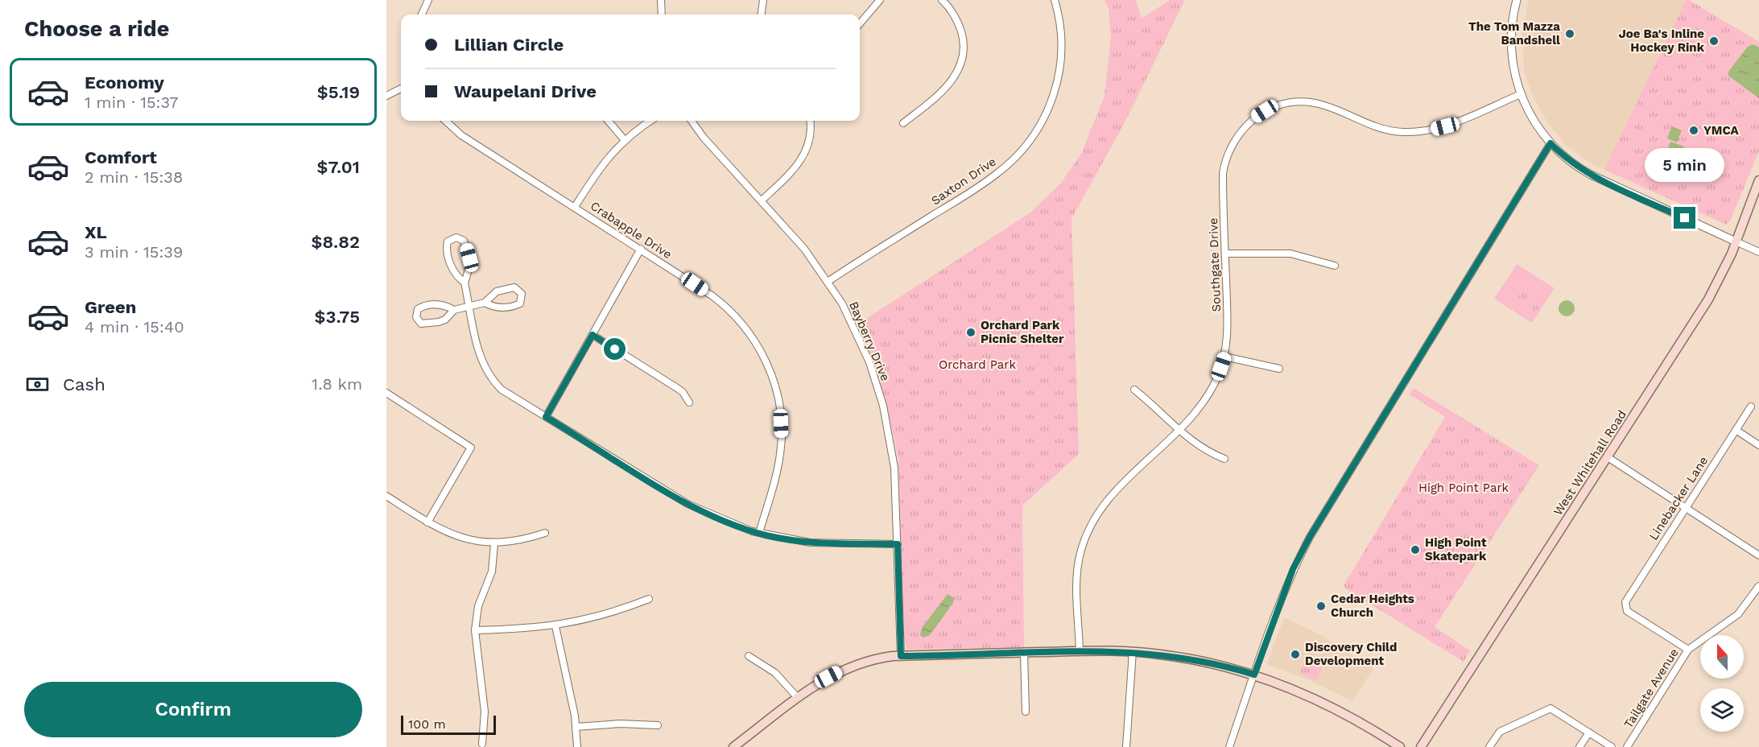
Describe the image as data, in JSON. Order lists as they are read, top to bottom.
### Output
{
  "streets": {
    "main road": ["West Whitehall Road"],
    "street": [
      "Saxton Drive",
      "Crabapple Drive",
      "Southgate Drive",
      "Bayberry Drive",
      "Linebacker Lane",
      "Tailgate Avenue"
    ]
  },
  "crossings": [
    ["Saxton Drive", "Bayberry Drive"],
    ["Linebacker Lane", "Tailgate Avenue"]
  ],
  "parks": ["Orchard Park", "High Point Park"],
  "places": [
    "The Tom Mazza Bandshell",
    "Joe Ba's Inline Hockey Rink",
    "YMCA",
    "Orchard Park Picnic Shelter",
    "High Point Skatepark",
    "Cedar Heights Church",
    "Discovery Child Development"
  ],
  "scale_bar": "100 m",
  "north": "top",
  "page": {
    "heading": "Choose a ride",
    "banner": ["Lillian Circle", "Waupelani Drive"],
    "list": [
      {
        "name": "Economy",
        "note": "1 min · 15:37",
        "value": "$5.19"
      },
      {
        "name": "Comfort",
        "note": "2 min · 15:38",
        "value": "$7.01"
      },
      {
        "name": "XL",
        "note": "3 min · 15:39",
        "value": "$8.82"
      },
      {
        "name": "Green",
        "note": "4 min · 15:40",
        "value": "$3.75"
      }
    ],
    "bubble": "5 min",
    "pay": ["Cash", "1.8 km"],
    "buttons": "Confirm",
    "scale": "100 m"
  }
}
